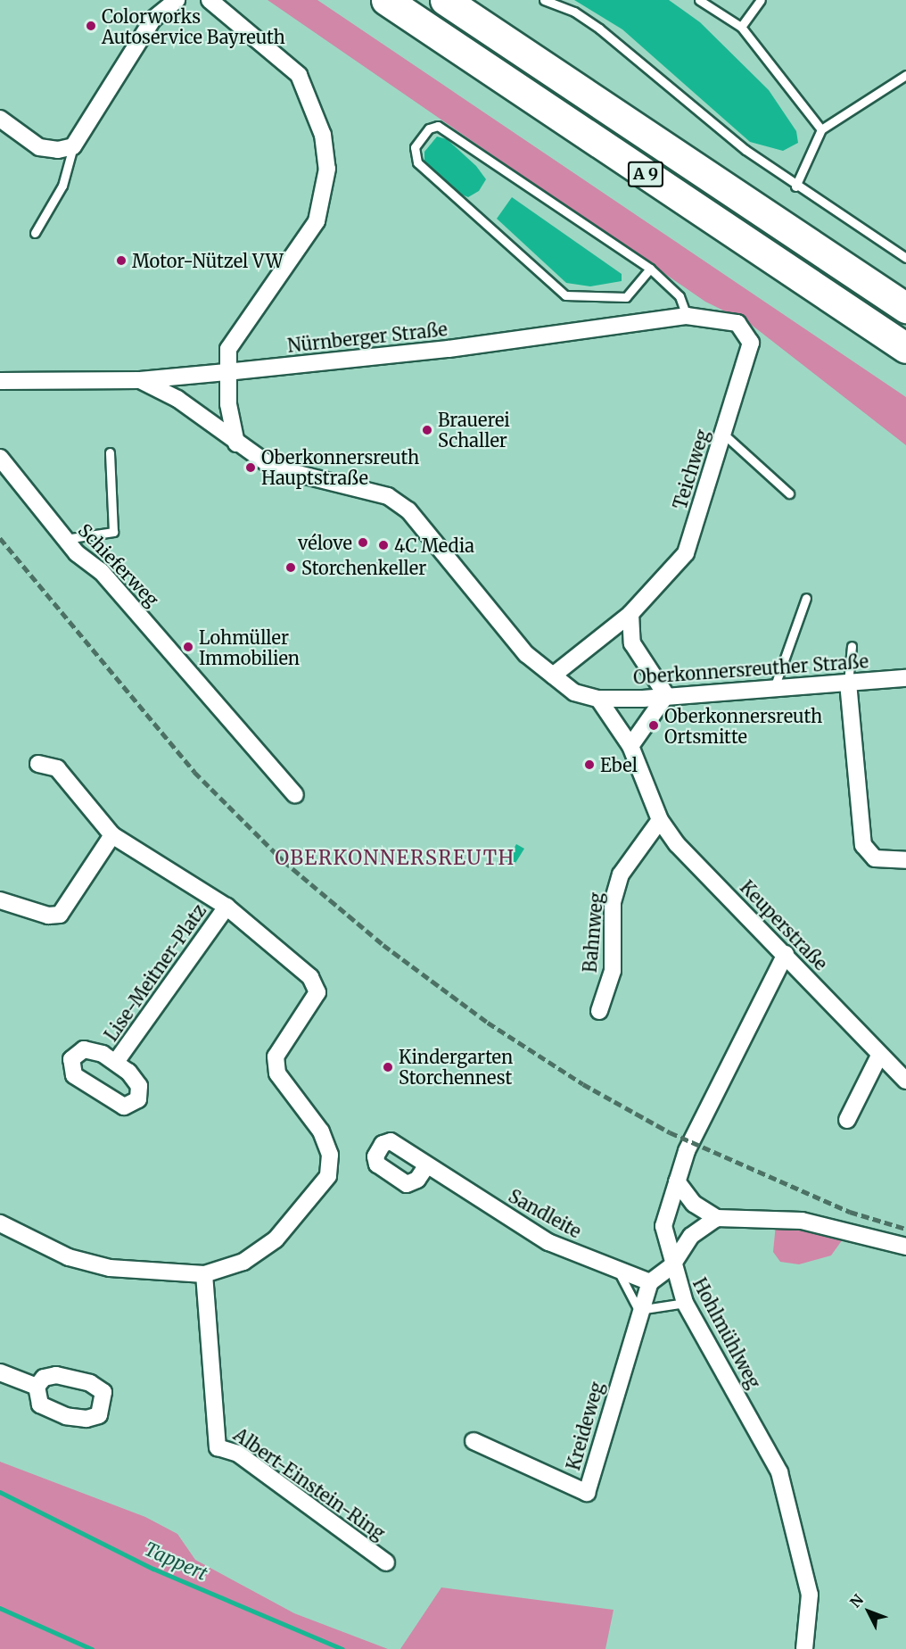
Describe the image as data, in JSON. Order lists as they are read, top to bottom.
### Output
{
  "streets": {
    "highway": ["A 9"],
    "street": [
      "Nürnberger Straße",
      "Teichweg",
      "Schieferweg",
      "Oberkonnersreuther Straße",
      "Keuperstraße",
      "Bahnweg",
      "Lise-Meitner-Platz",
      "Sandleite",
      "Hohlmühlweg",
      "Kreideweg",
      "Albert-Einstein-Ring"
    ]
  },
  "crossings": [
    ["Nürnberger Straße", "Teichweg"],
    ["Nürnberger Straße", "Oberkonnersreuther Straße"],
    ["Teichweg", "Oberkonnersreuther Straße"],
    ["Keuperstraße", "Bahnweg"],
    ["Keuperstraße", "Hohlmühlweg"],
    ["Sandleite", "Kreideweg"]
  ],
  "districts": ["OBERKONNERSREUTH"],
  "water": ["Tappert"],
  "places": [
    "Colorworks Autoservice Bayreuth",
    "Motor-Nützel VW",
    "Brauerei Schaller",
    "Oberkonnersreuth Hauptstraße",
    "vélove",
    "4C Media",
    "Storchenkeller",
    "Lohmüller Immobilien",
    "Oberkonnersreuth Ortsmitte",
    "Ebel",
    "Kindergarten Storchennest"
  ],
  "north": "top left"
}
